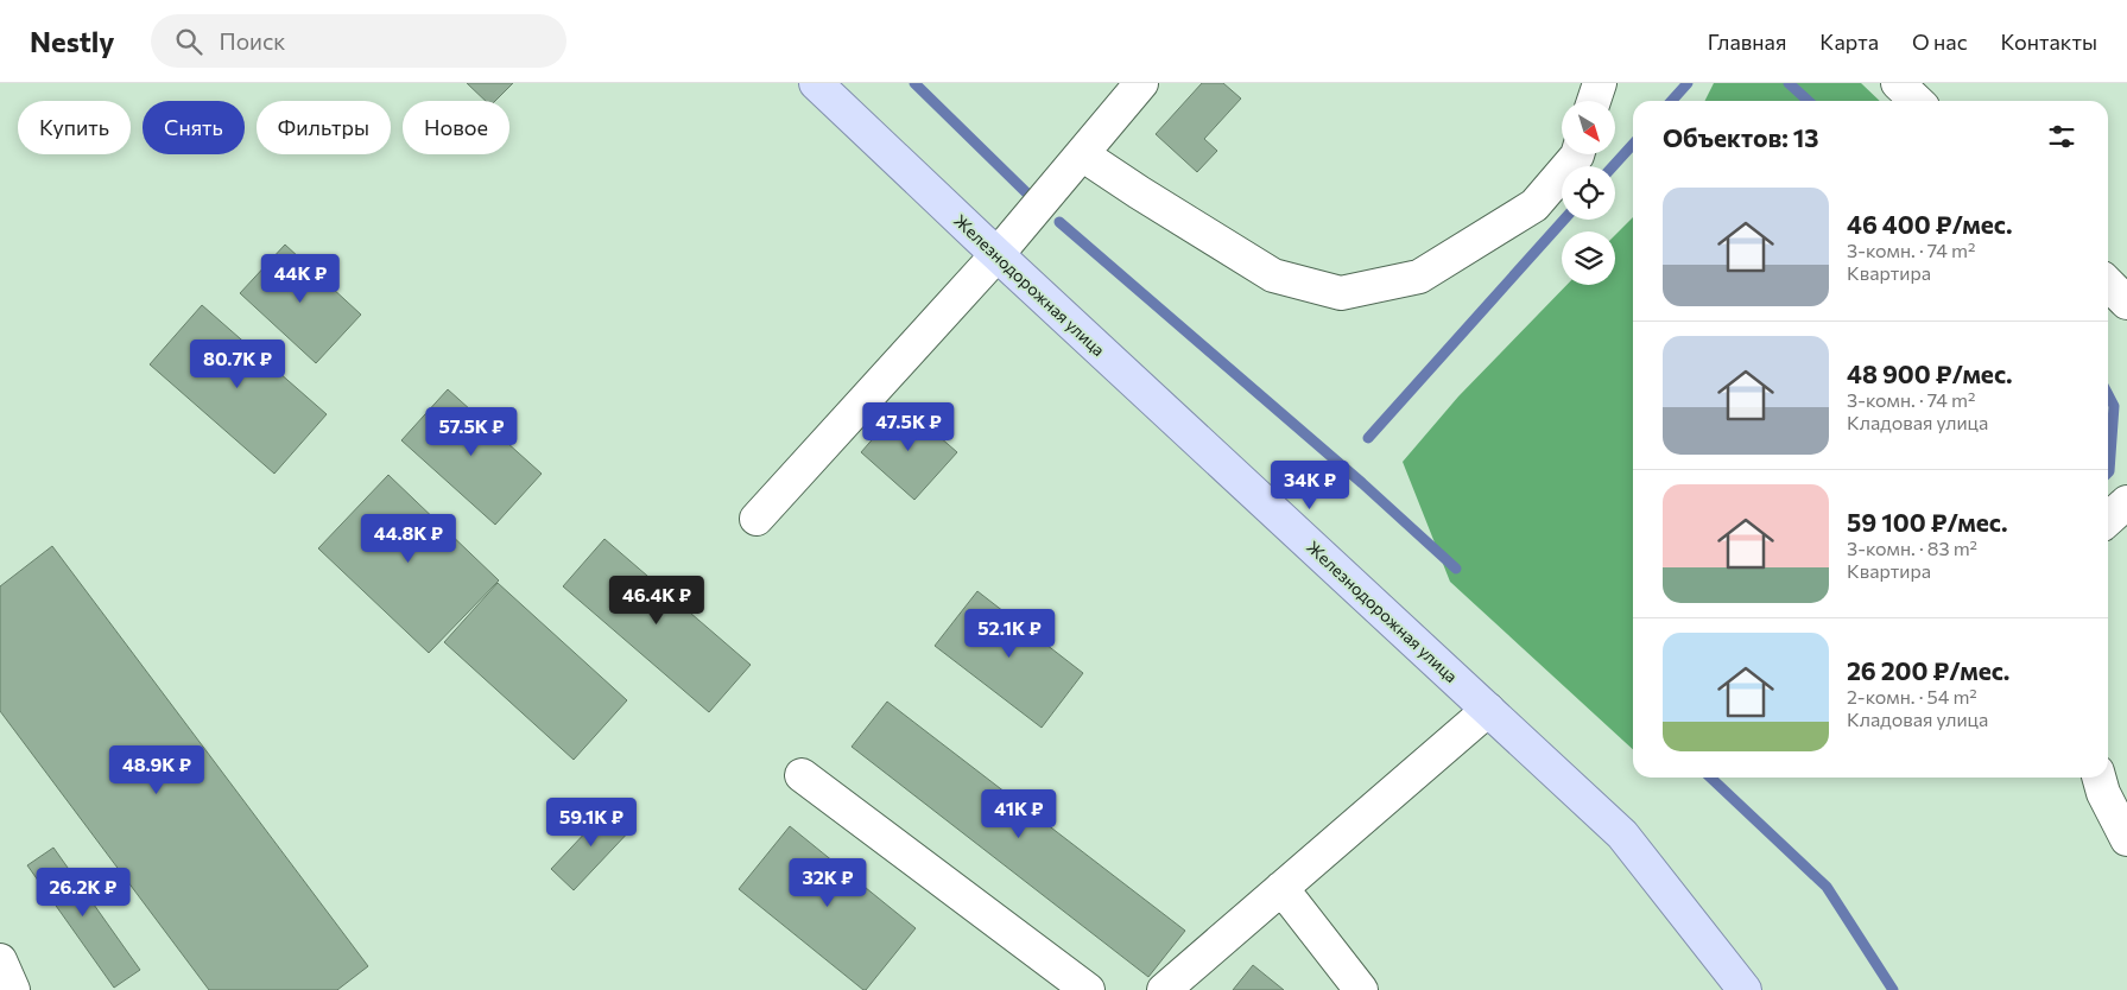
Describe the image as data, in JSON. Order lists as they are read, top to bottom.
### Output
{
  "streets": {
    "main road": ["Железнодорожная улица"]
  },
  "north": "bottom right",
  "page": {
    "header": "Nestly",
    "search": "Поиск",
    "nav": [
      "Главная",
      "Карта",
      "О нас",
      "Контакты"
    ],
    "chip": [
      "Купить",
      "Снять",
      "Фильтры",
      "Новое"
    ],
    "heading": "Объектов: 13",
    "list": [
      {
        "name": "46 400 ₽/мес.",
        "note": "3-комн. · 74 m² · Квартира"
      },
      {
        "name": "48 900 ₽/мес.",
        "note": "3-комн. · 74 m² · Кладовая улица"
      },
      {
        "name": "59 100 ₽/мес.",
        "note": "3-комн. · 83 m² · Квартира"
      },
      {
        "name": "26 200 ₽/мес.",
        "note": "2-комн. · 54 m² · Кладовая улица"
      }
    ],
    "price": [
      "44K ₽",
      "80.7K ₽",
      "47.5K ₽",
      "57.5K ₽",
      "34K ₽",
      "44.8K ₽",
      "46.4K ₽",
      "52.1K ₽",
      "48.9K ₽",
      "41K ₽",
      "59.1K ₽",
      "32K ₽",
      "26.2K ₽"
    ]
  }
}
